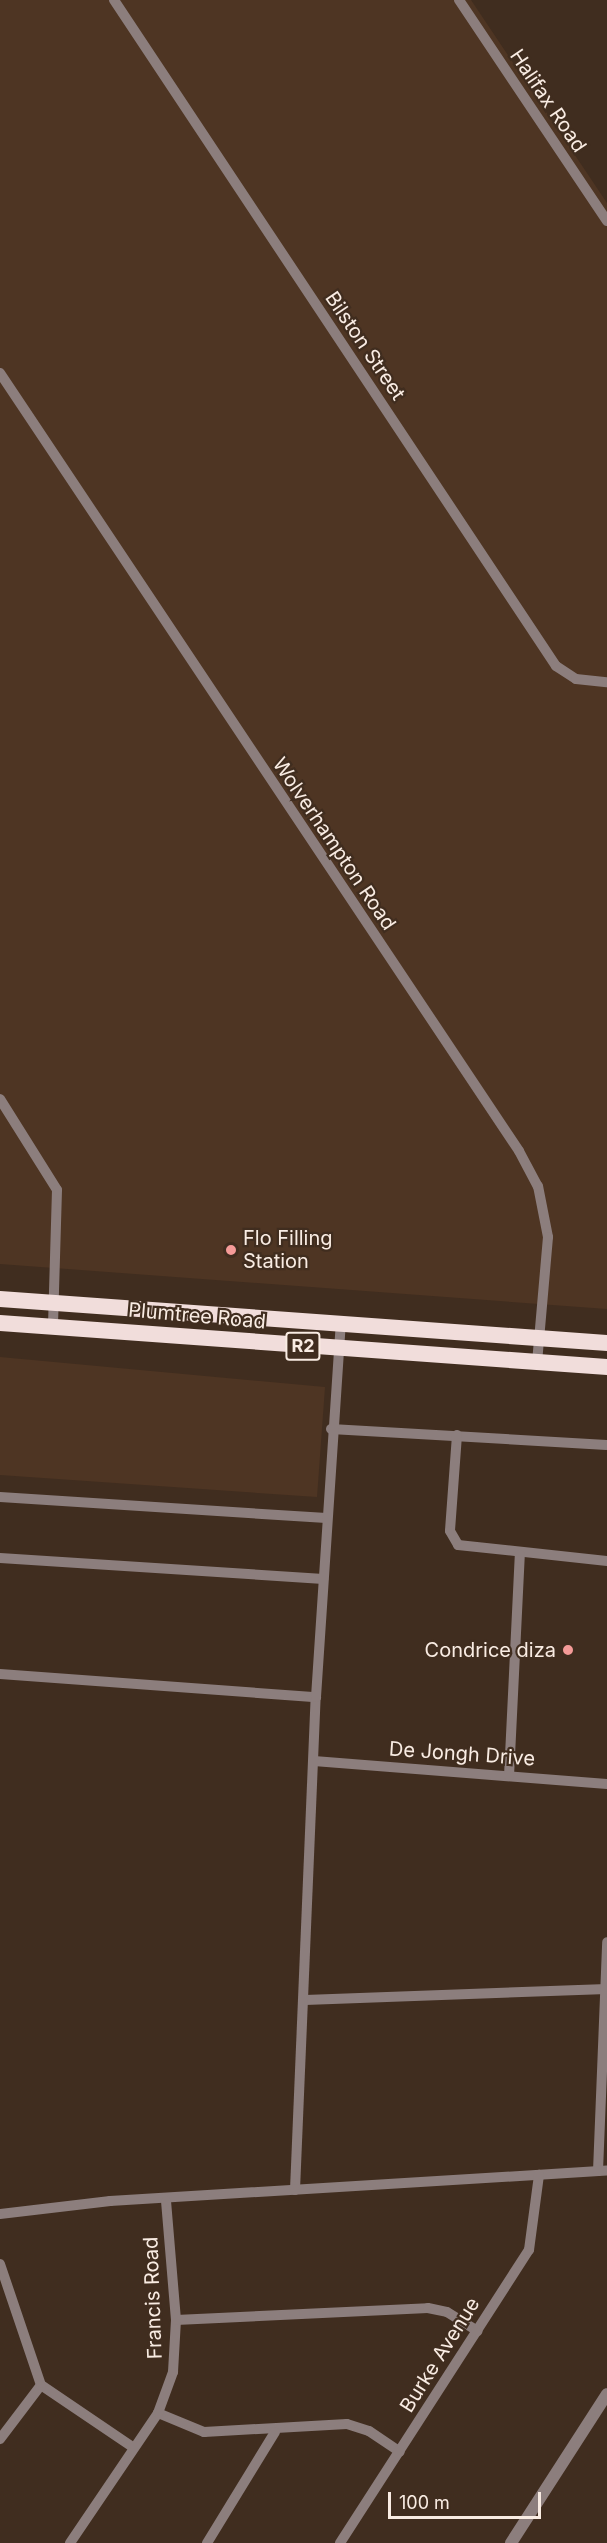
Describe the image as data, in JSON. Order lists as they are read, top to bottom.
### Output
{
  "streets": {
    "highway": ["Plumtree Road", "R2"],
    "street": [
      "Halifax Road",
      "Bilston Street",
      "Wolverhampton Road",
      "De Jongh Drive",
      "Francis Road",
      "Burke Avenue"
    ]
  },
  "crossings": [
    ["Wolverhampton Road", "Plumtree Road"]
  ],
  "places": ["Flo Filling Station", "Condrice diza"],
  "scale_bar": "100 m"
}
